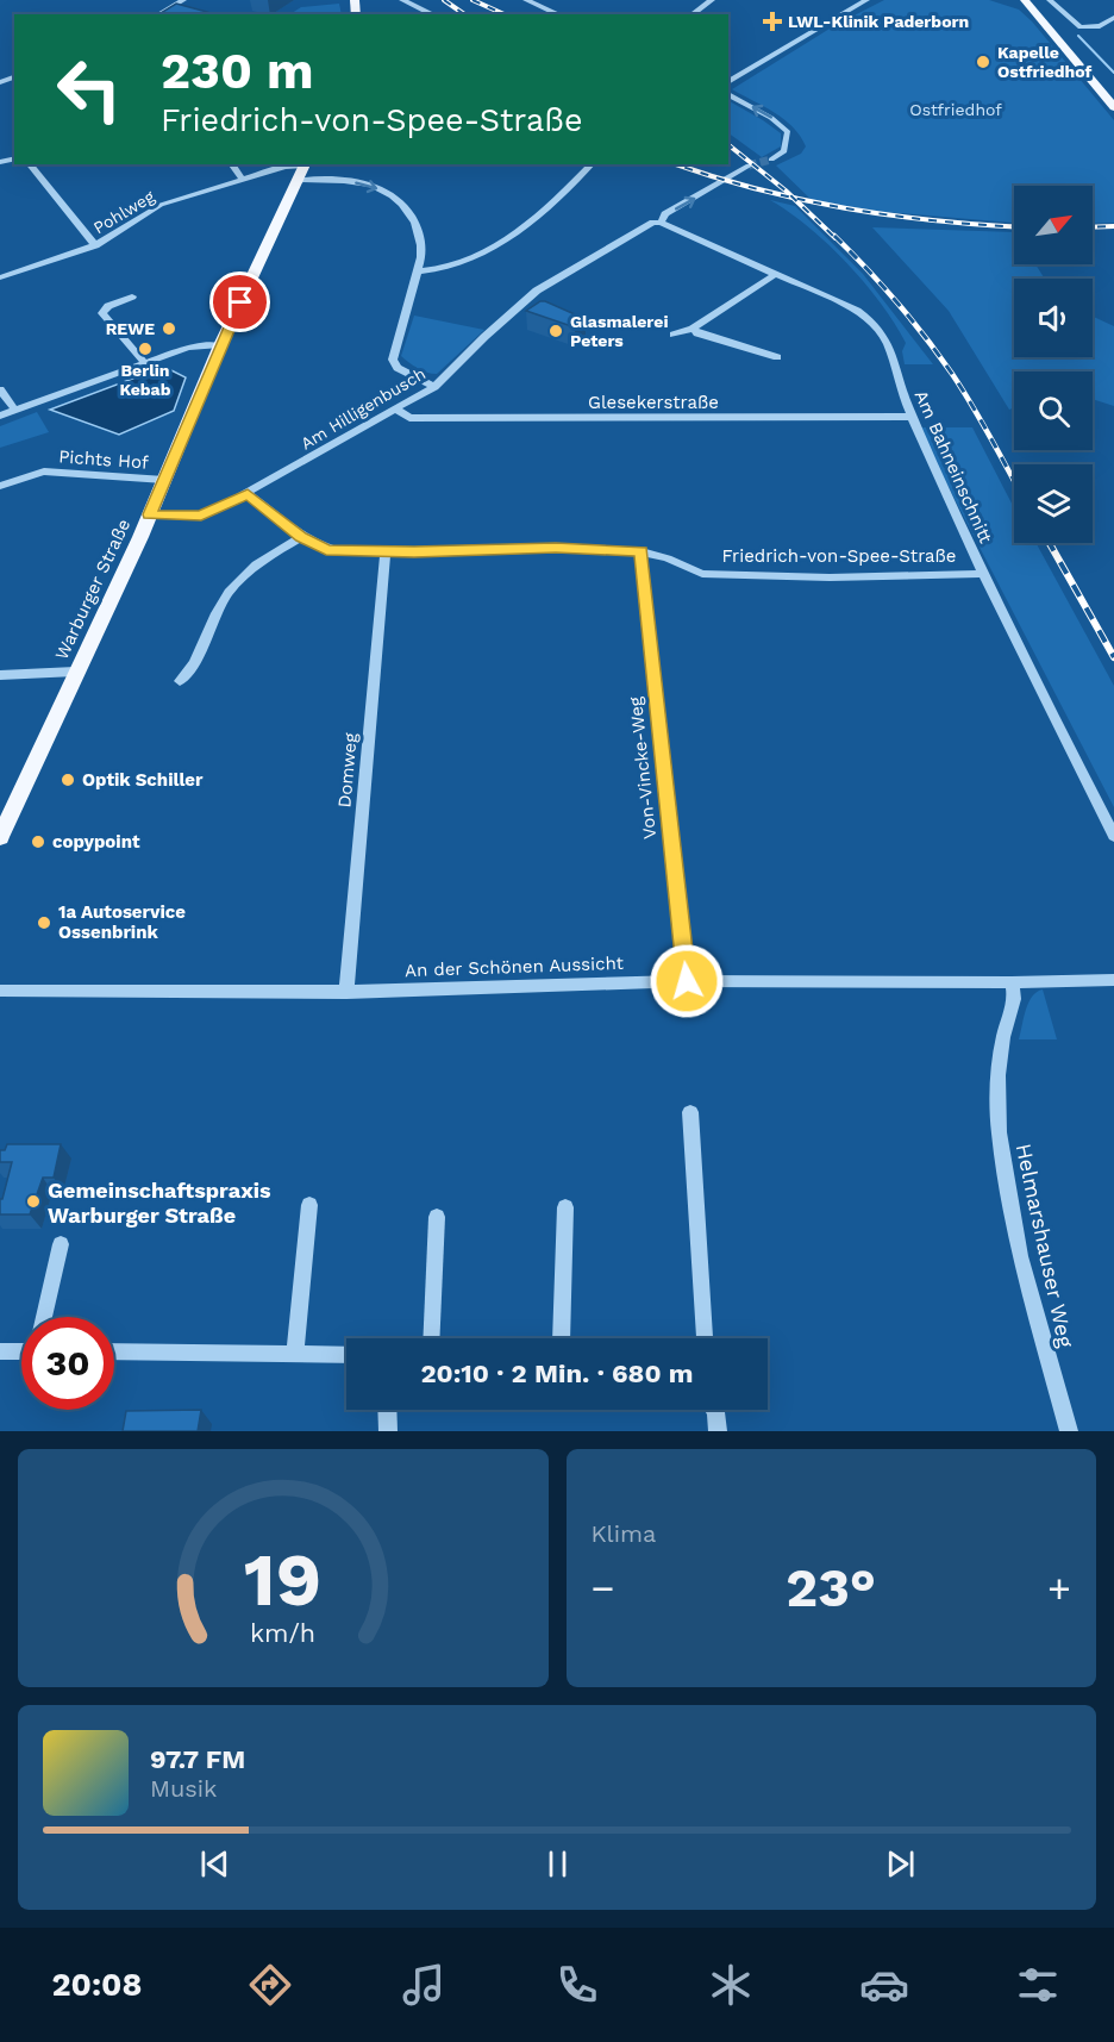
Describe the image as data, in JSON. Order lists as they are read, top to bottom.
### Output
{
  "streets": {
    "main road": ["Warburger Straße"],
    "street": [
      "Pohlweg",
      "Glesekerstraße",
      "Am Hilligenbusch",
      "Pichts Hof",
      "Am Bahneinschnitt",
      "Friedrich-von-Spee-Straße",
      "Von-Vincke-Weg",
      "Domweg",
      "An der Schönen Aussicht",
      "Helmarshauser Weg"
    ]
  },
  "crossings": [
    ["Pohlweg", "Am Hilligenbusch"],
    ["Pohlweg", "Warburger Straße"],
    ["Glesekerstraße", "Am Hilligenbusch"],
    ["Glesekerstraße", "Am Bahneinschnitt"],
    ["Am Hilligenbusch", "Am Bahneinschnitt"],
    ["Am Hilligenbusch", "Friedrich-von-Spee-Straße"],
    ["Am Hilligenbusch", "Warburger Straße"],
    ["Pichts Hof", "Warburger Straße"],
    ["Am Bahneinschnitt", "Friedrich-von-Spee-Straße"],
    ["Friedrich-von-Spee-Straße", "Von-Vincke-Weg"],
    ["Friedrich-von-Spee-Straße", "Domweg"],
    ["Von-Vincke-Weg", "An der Schönen Aussicht"],
    ["Domweg", "An der Schönen Aussicht"],
    ["An der Schönen Aussicht", "Helmarshauser Weg"]
  ],
  "parks": ["Ostfriedhof"],
  "places": {
    "health": ["LWL-Klinik Paderborn"],
    "other": [
      "Kapelle Ostfriedhof",
      "REWE",
      "Glasmalerei Peters",
      "Berlin Kebab",
      "Optik Schiller",
      "copypoint",
      "1a Autoservice Ossenbrink",
      "Gemeinschaftspraxis Warburger Straße"
    ]
  },
  "north": "top right",
  "page": {
    "turn": ["230 m", "Friedrich-von-Spee-Straße"],
    "limit": "30",
    "trip": "20:10 · 2 Min. · 680 m",
    "tile": "Klima",
    "heat": ["−", "23°", "+"],
    "song": ["97.7 FM", "Musik"],
    "tabs": "20:08",
    "gauge": ["19", "km/h"]
  }
}
